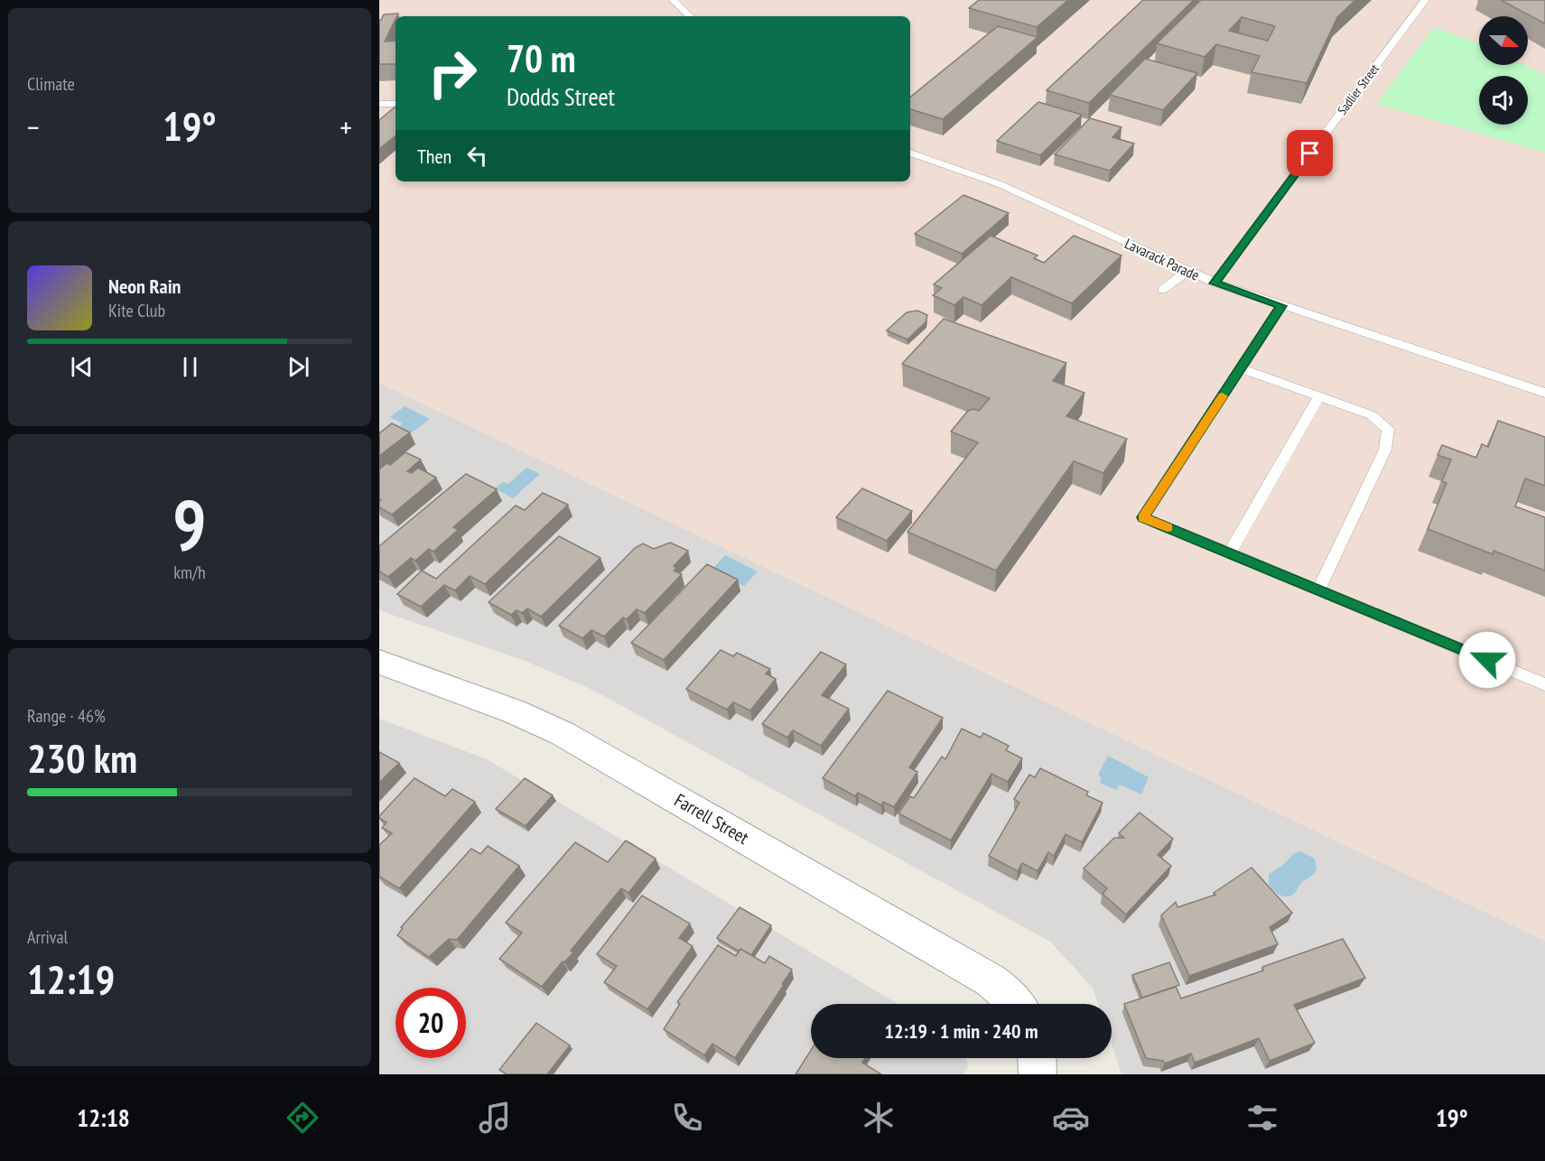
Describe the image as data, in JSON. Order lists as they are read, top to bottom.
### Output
{
  "streets": {
    "street": ["Farrell Street"],
    "lane": ["Sadlier Street", "Lavarack Parade"]
  },
  "crossings": [
    ["Sadlier Street", "Lavarack Parade"]
  ],
  "north": "right",
  "page": {
    "tile": [
      "Climate",
      ["9", "km/h"],
      ["Range · 46%", "230 km"],
      ["Arrival", "12:19"]
    ],
    "turn": ["70 m", "Dodds Street"],
    "heat": ["−", "19°", "+"],
    "then": "Then",
    "song": ["Neon Rain", "Kite Club"],
    "limit": "20",
    "trip": "12:19 · 1 min · 240 m",
    "tabs": ["12:18", "19°"]
  }
}
